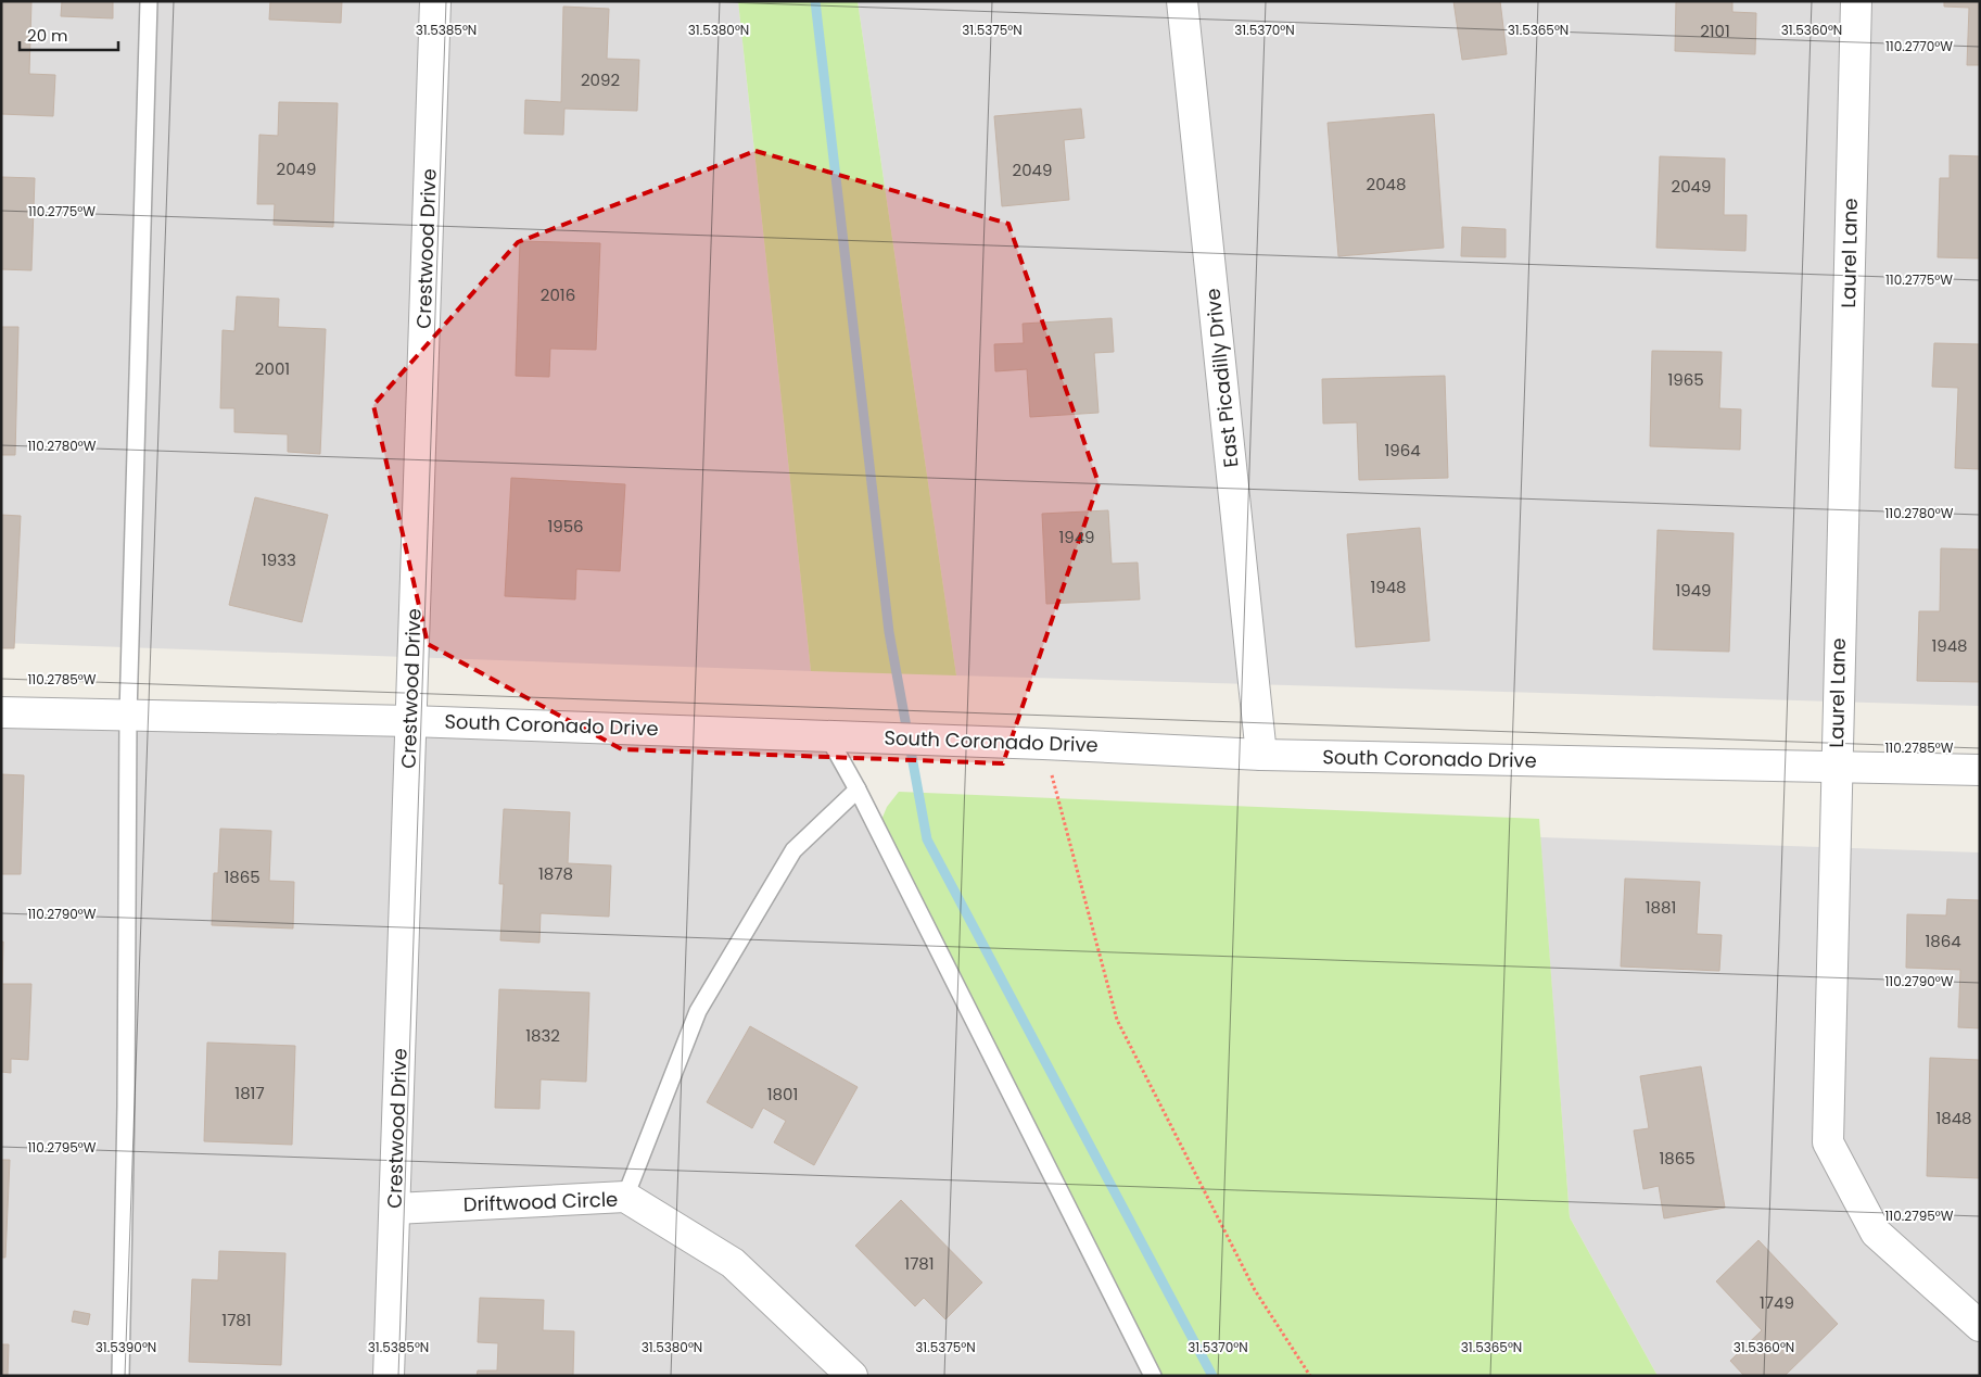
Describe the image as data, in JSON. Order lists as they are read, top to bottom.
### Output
{
  "streets": {
    "street": [
      "Crestwood Drive",
      "Laurel Lane",
      "East Picadilly Drive",
      "South Coronado Drive",
      "Driftwood Circle"
    ]
  },
  "crossings": [
    ["Crestwood Drive", "South Coronado Drive"],
    ["Crestwood Drive", "Driftwood Circle"],
    ["Laurel Lane", "South Coronado Drive"],
    ["East Picadilly Drive", "South Coronado Drive"]
  ],
  "house_numbers": [
    "2101",
    "2092",
    "2049",
    "2049",
    "2048",
    "2049",
    "2016",
    "2001",
    "1965",
    "1964",
    "1956",
    "1949",
    "1933",
    "1948",
    "1949",
    "1948",
    "1878",
    "1865",
    "1881",
    "1864",
    "1832",
    "1817",
    "1801",
    "1848",
    "1865",
    "1781",
    "1749",
    "1781"
  ],
  "scale_bar": "20 m",
  "coordinates": [
    "31.5385°N",
    "31.5380°N",
    "31.5375°N",
    "31.5370°N",
    "31.5365°N",
    "31.5360°N",
    "110.2770°W",
    "110.2775°W",
    "110.2780°W",
    "110.2785°W",
    "110.2790°W",
    "110.2795°W",
    "31.5390°N"
  ]
}
